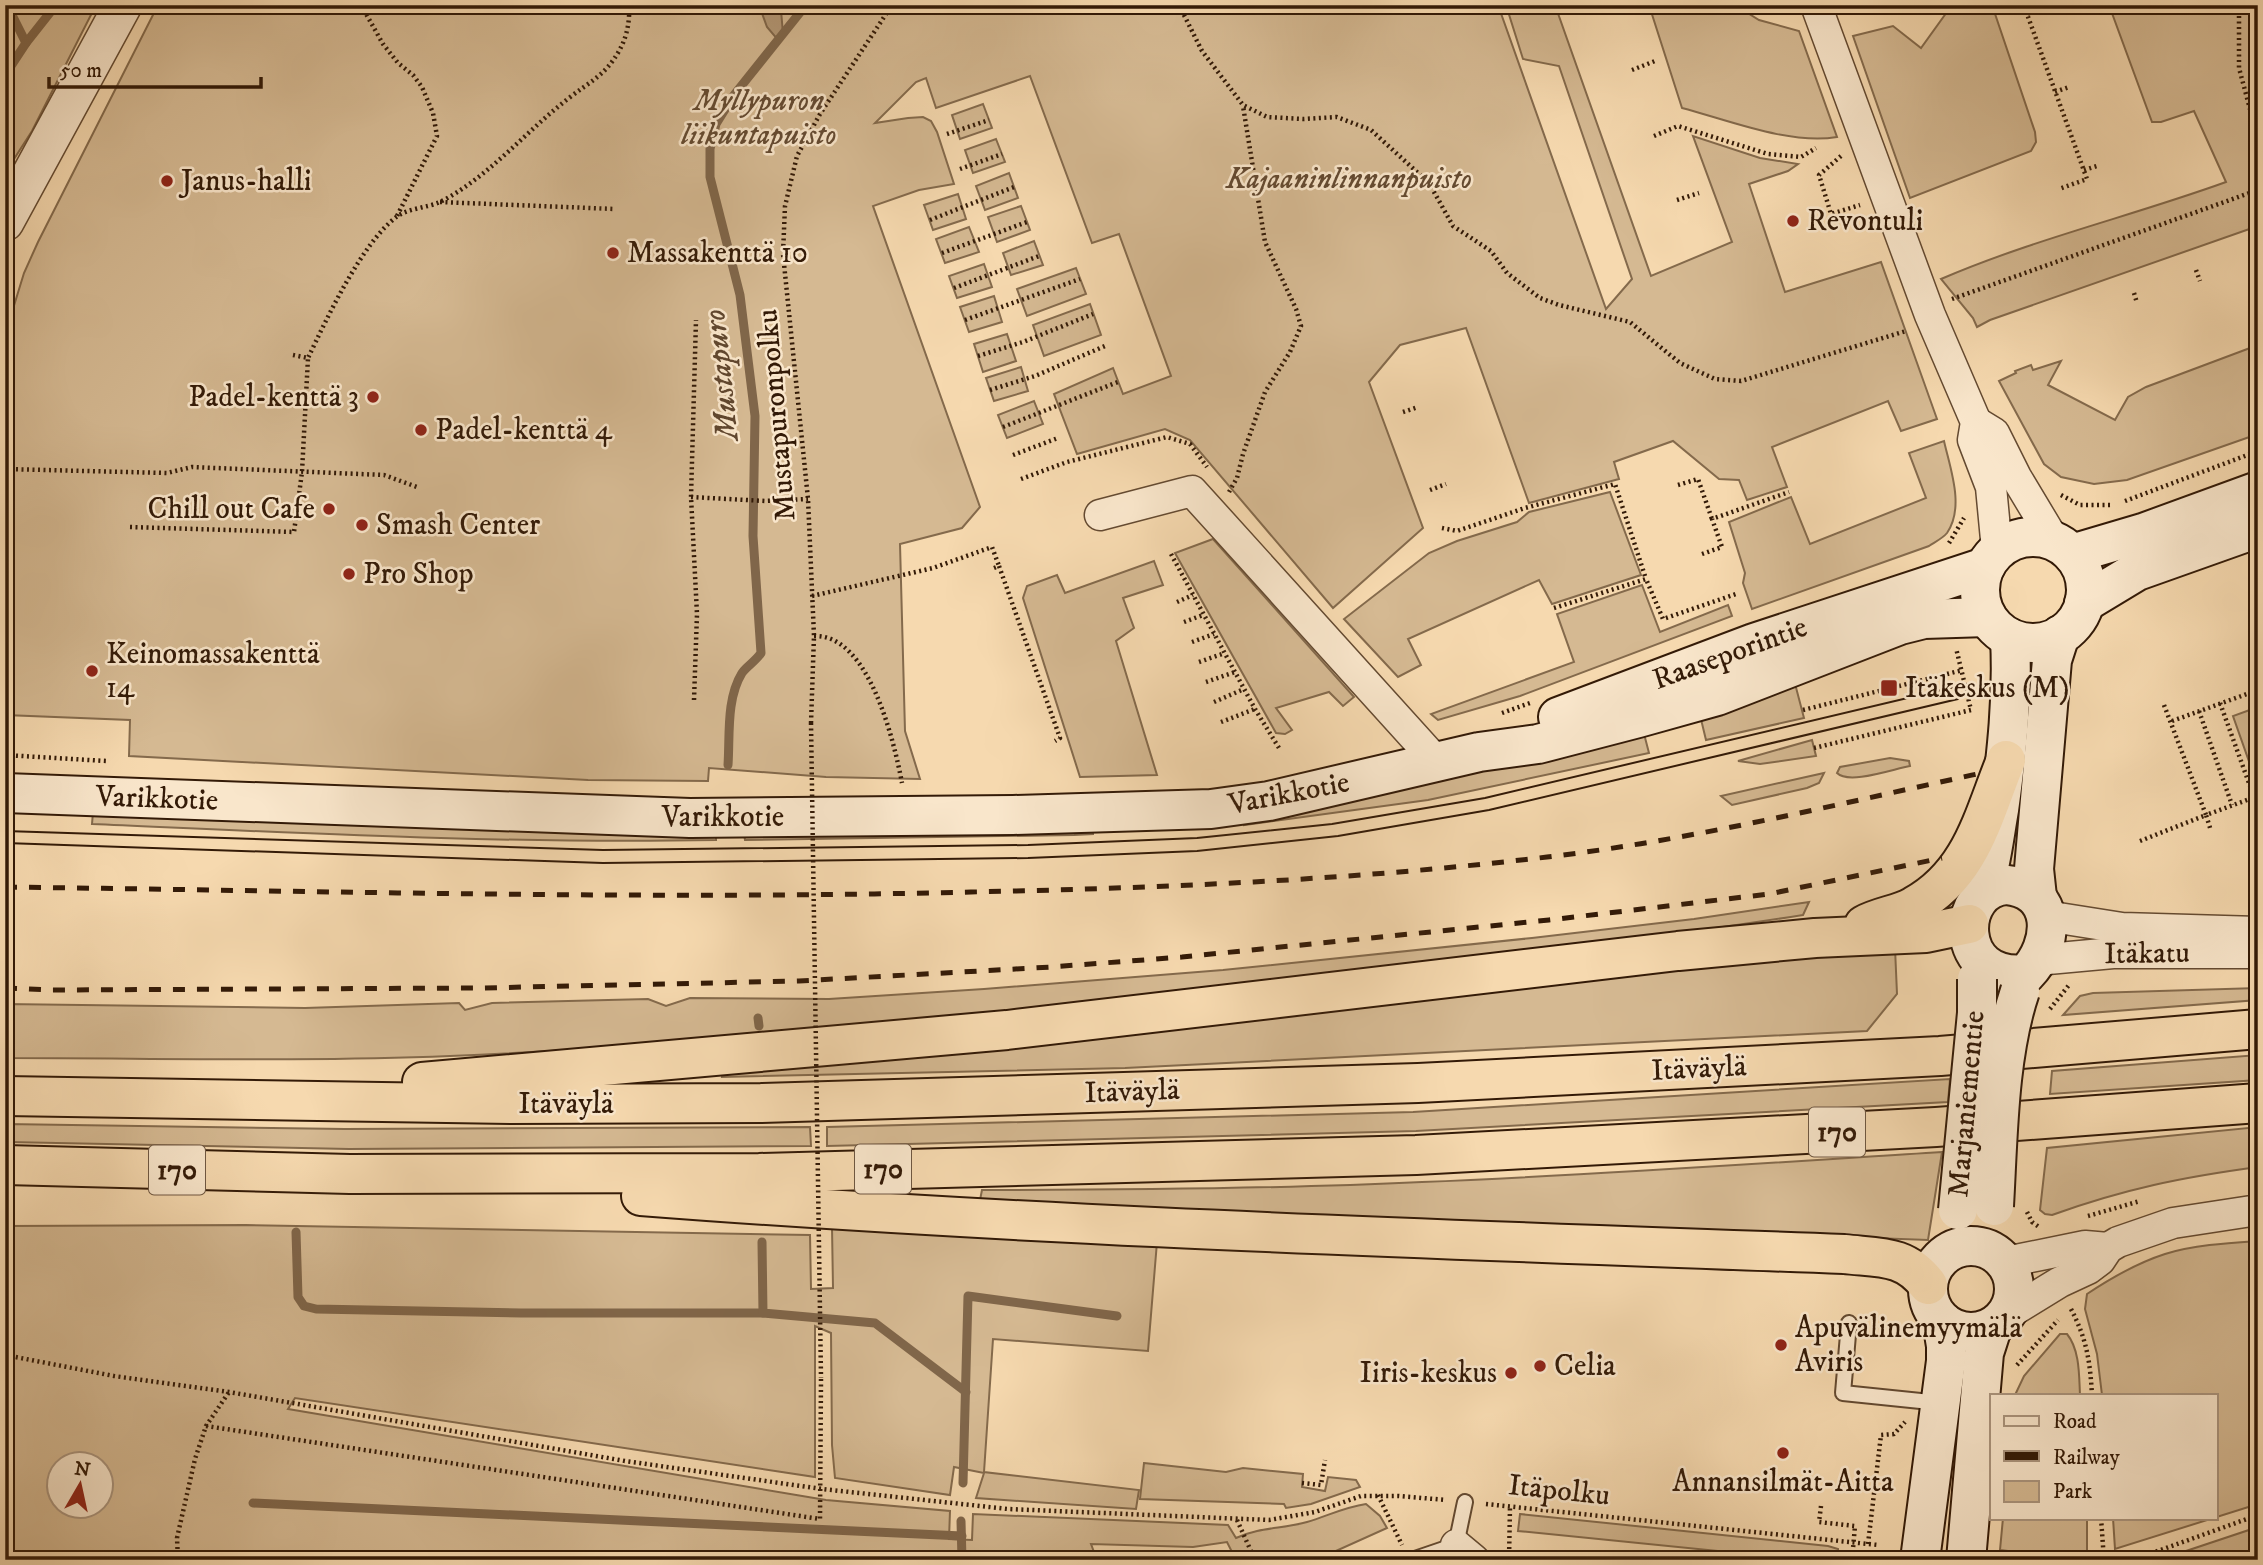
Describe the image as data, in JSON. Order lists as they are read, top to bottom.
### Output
{
  "streets": {
    "highway": ["Itäväylä", "170"],
    "main road": ["Raaseporintie", "Varikkotie", "Marjaniementie"],
    "street": ["Itäkatu"],
    "path": ["Mustapuronpolku", "Itäpolku"]
  },
  "crossings": [
    ["Mustapuronpolku", "Itäpolku"],
    ["Raaseporintie", "Varikkotie"],
    ["Raaseporintie", "Marjaniementie"],
    ["Itäkatu", "Marjaniementie"]
  ],
  "water": ["Mustapuro"],
  "parks": ["Myllypuron liikuntapuisto", "Kajaaninlinnanpuisto"],
  "places": {
    "other": [
      "Janus-halli",
      "Revontuli",
      "Massakenttä 10",
      "Padel-kenttä 3",
      "Padel-kenttä 4",
      "Chill out Cafe",
      "Smash Center",
      "Pro Shop",
      "Keinomassakenttä 14",
      "Apuvälinemyymälä Aviris",
      "Celia",
      "Iiris-keskus",
      "Annansilmät-Aitta"
    ],
    "transit": ["Itäkeskus (M)"]
  },
  "legend": ["Road", "Railway", "Park"],
  "scale_bar": "50 m",
  "north": "top"
}
